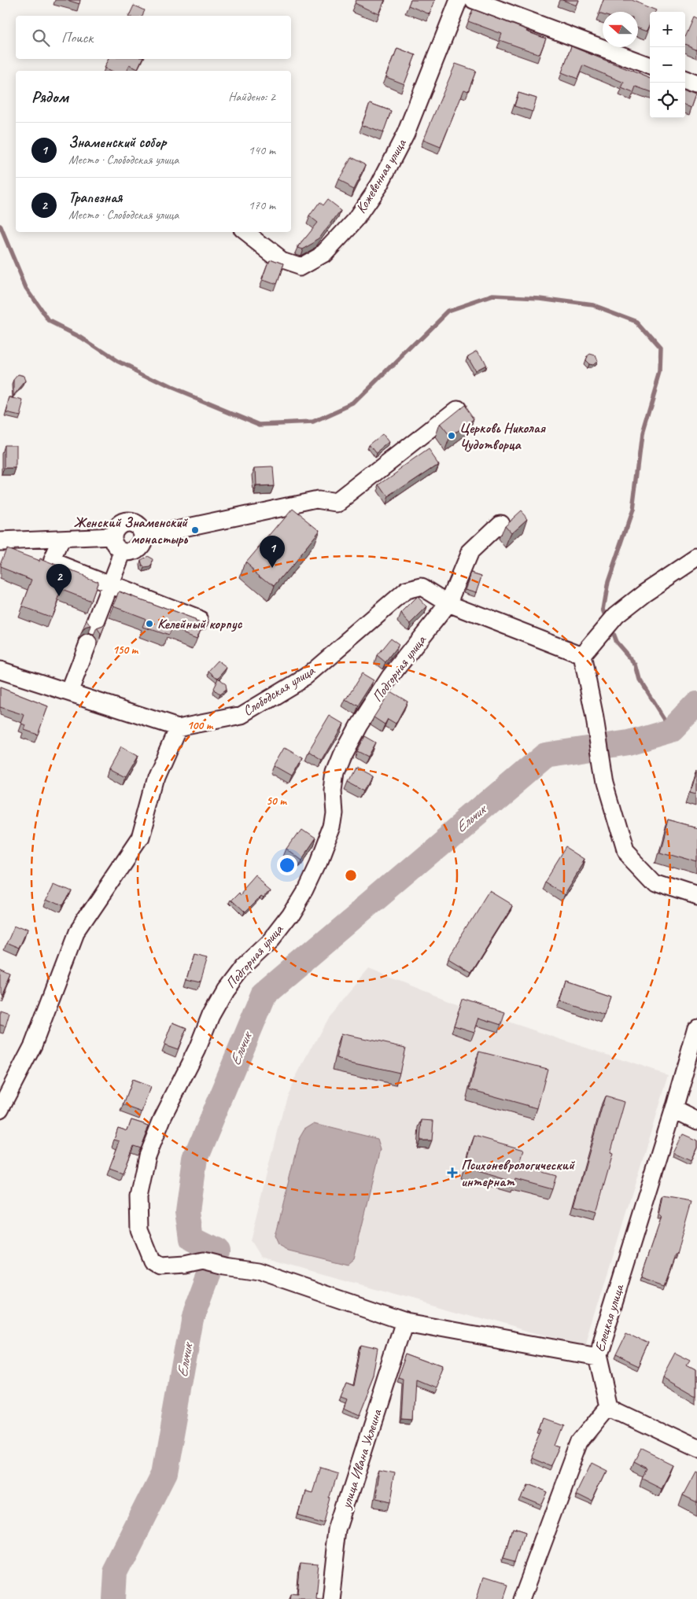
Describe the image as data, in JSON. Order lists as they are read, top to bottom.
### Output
{
  "streets": {
    "street": [
      "Кожевенная улица",
      "Подгорная улица",
      "Слободская улица",
      "Елецкая улица",
      "улица Ивана Уклеина"
    ]
  },
  "crossings": [
    ["Подгорная улица", "Слободская улица"],
    ["Подгорная улица", "Елецкая улица"],
    ["Подгорная улица", "улица Ивана Уклеина"]
  ],
  "water": ["Ельчик"],
  "places": {
    "other": ["Церковь Николая Чудотворца", "Женский Знаменский монастырь", "Келейный корпус"],
    "health": ["Психоневрологический интернат"]
  },
  "north": "left",
  "page": {
    "map_buttons": ["+", "−"],
    "search": "Поиск",
    "heading": ["Рядом", "Найдено: 2"],
    "list": [
      {
        "mark": "1",
        "name": "Знаменский собор",
        "note": "Место · Слободская улица",
        "value": "140 m"
      },
      {
        "mark": "2",
        "name": "Трапезная",
        "note": "Место · Слободская улица",
        "value": "170 m"
      }
    ],
    "pins": ["1", "2"]
  },
  "rings": ["150 m", "100 m", "50 m"]
}
